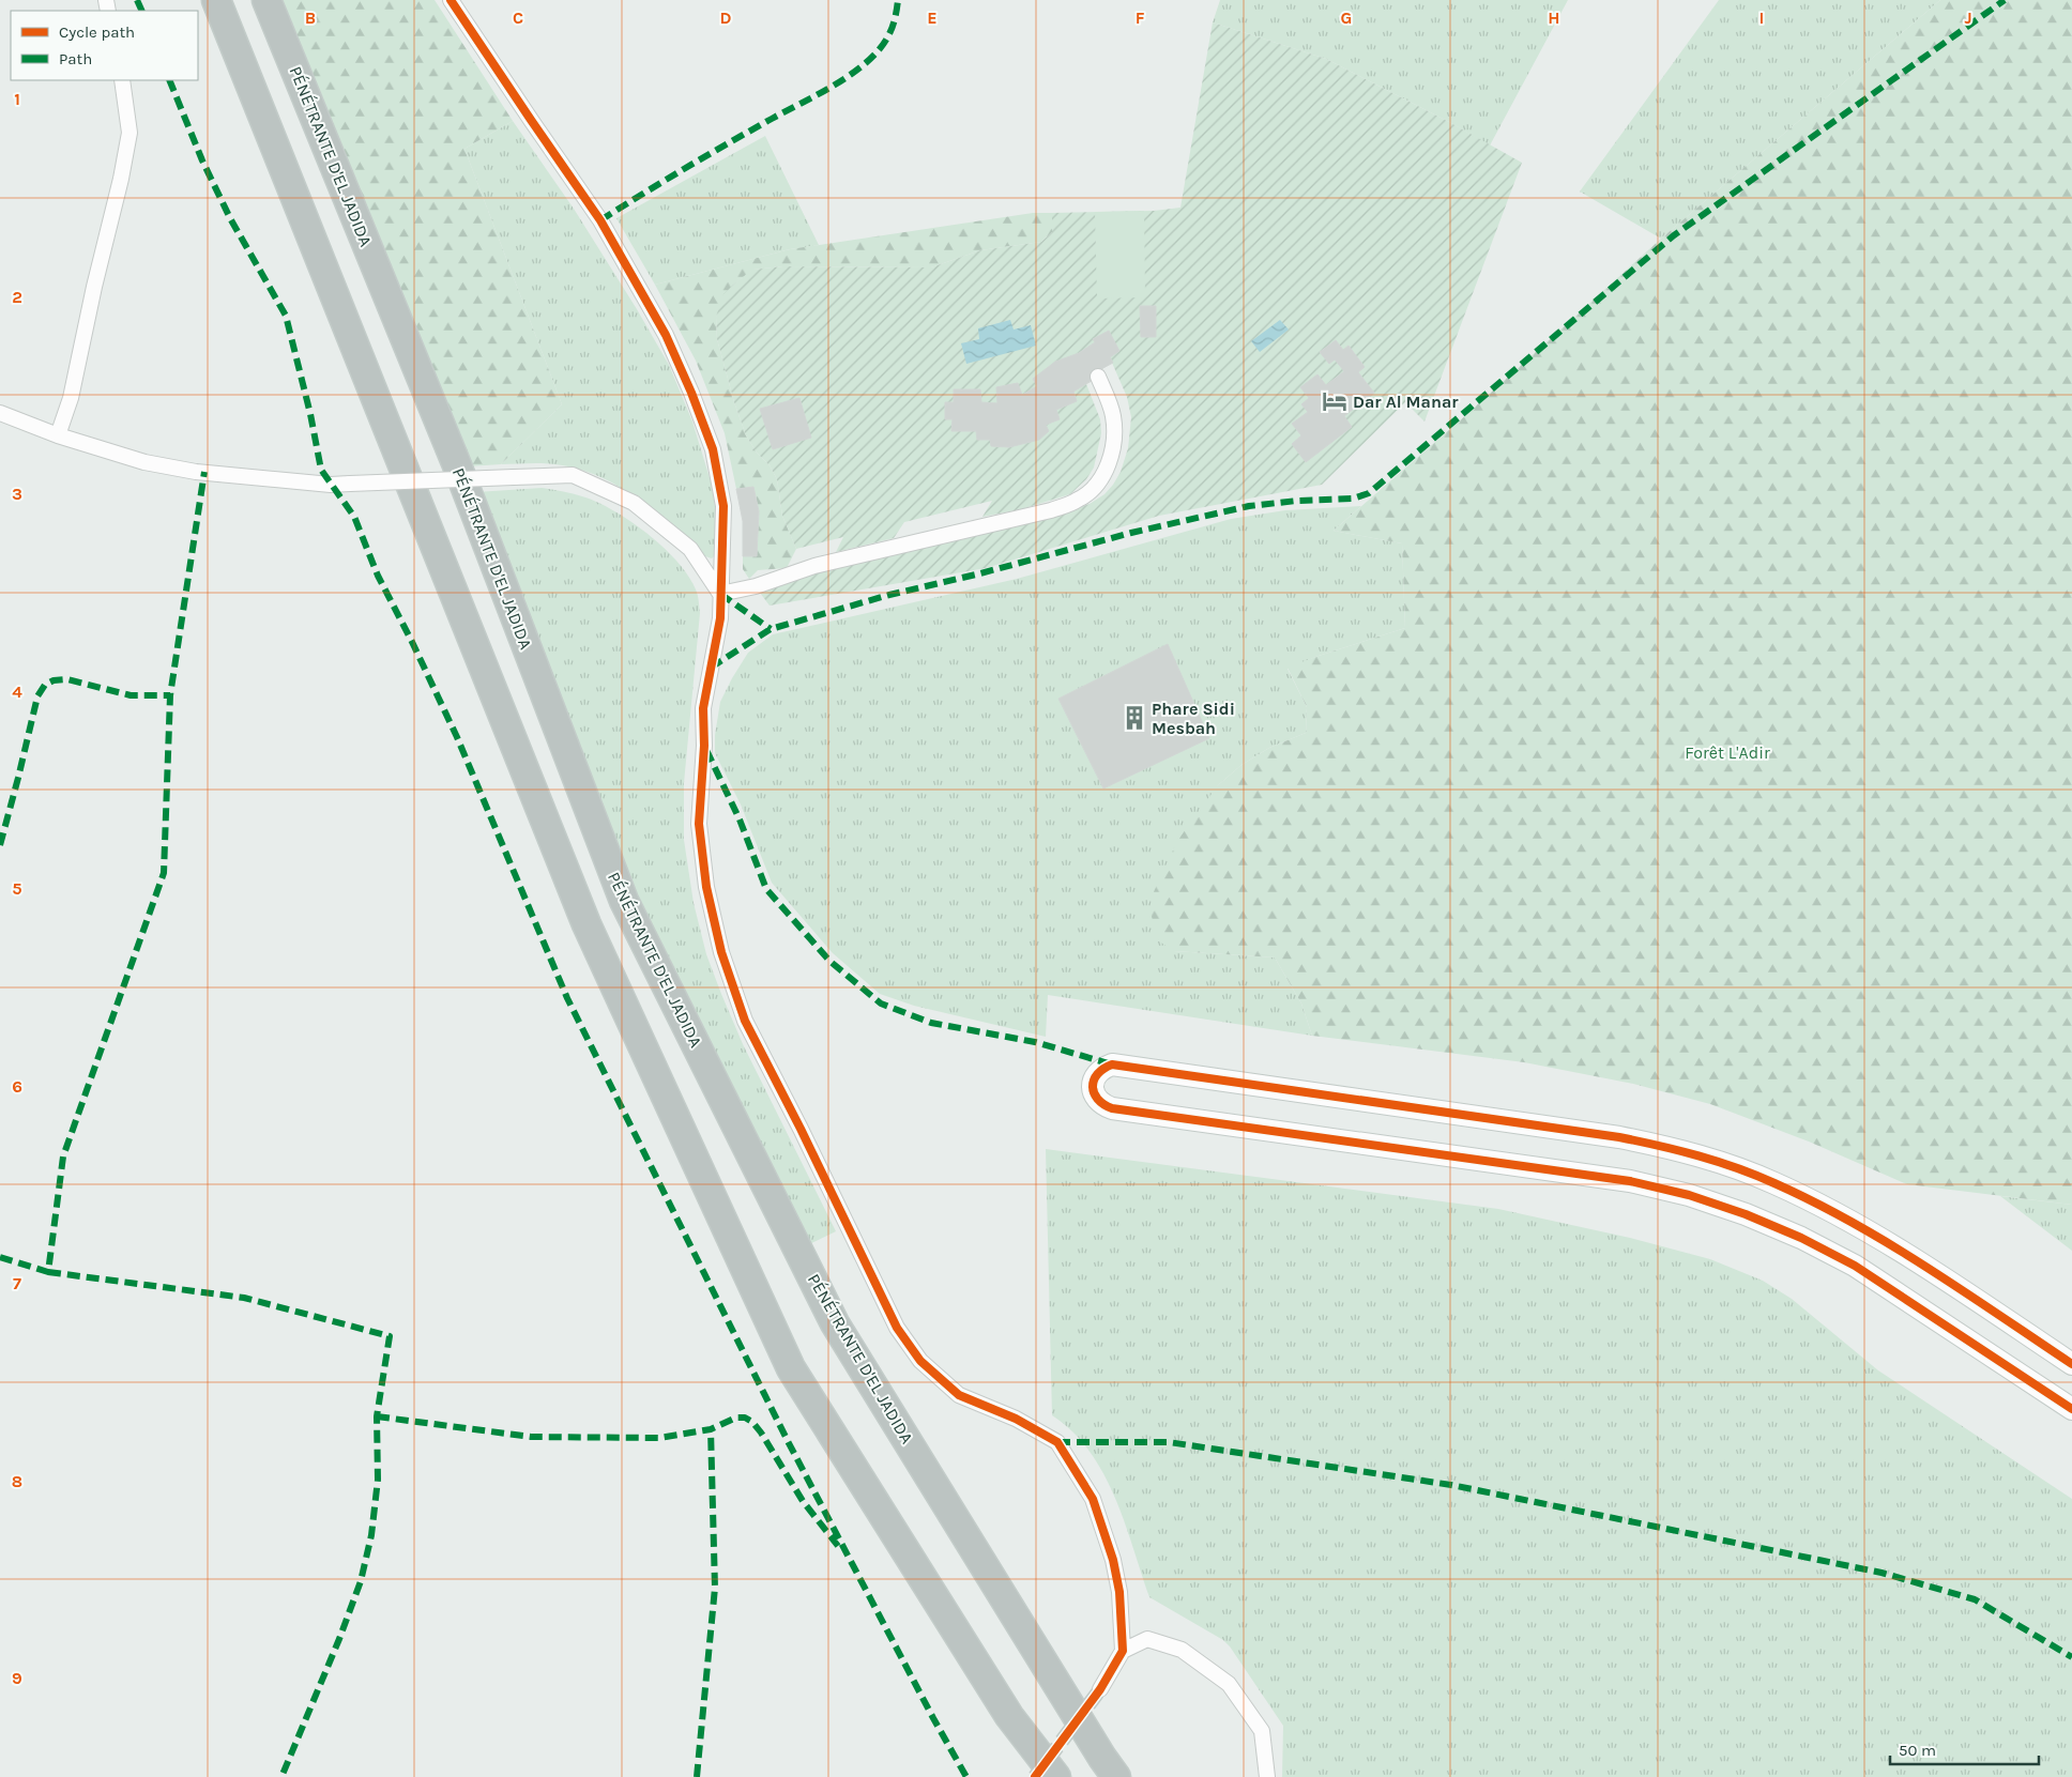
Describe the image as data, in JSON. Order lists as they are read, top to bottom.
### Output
{
  "streets": {
    "highway": ["PÉNÉTRANTE D'EL JADIDA"]
  },
  "parks": ["Forêt L'Adir"],
  "places": {
    "hotel": ["Dar Al Manar"],
    "building": ["Phare Sidi Mesbah"]
  },
  "legend": ["Cycle path", "Path"],
  "scale_bar": "50 m",
  "grid": {
    "columns": [
      "B",
      "C",
      "D",
      "E",
      "F",
      "G",
      "H",
      "I",
      "J"
    ],
    "rows": [
      "1",
      "2",
      "3",
      "4",
      "5",
      "6",
      "7",
      "8",
      "9"
    ]
  }
}
